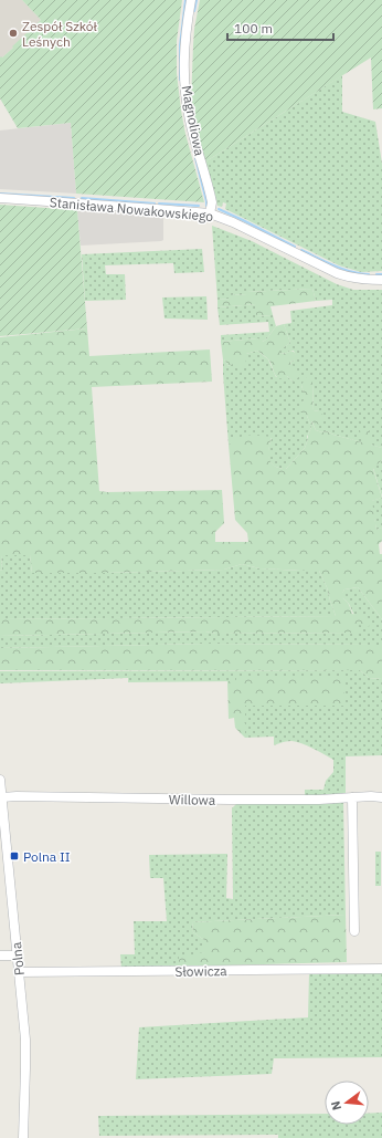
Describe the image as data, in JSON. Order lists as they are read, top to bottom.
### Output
{
  "streets": {
    "street": [
      "Magnoliowa",
      "Stanisława Nowakowskiego",
      "Willowa",
      "Polna",
      "Słowicza"
    ]
  },
  "crossings": [
    ["Magnoliowa", "Stanisława Nowakowskiego"],
    ["Willowa", "Polna"],
    ["Polna", "Słowicza"]
  ],
  "places": {
    "other": ["Zespół Szkół Leśnych"],
    "transit": ["Polna II"]
  },
  "scale_bar": "100 m",
  "north": "left"
}
